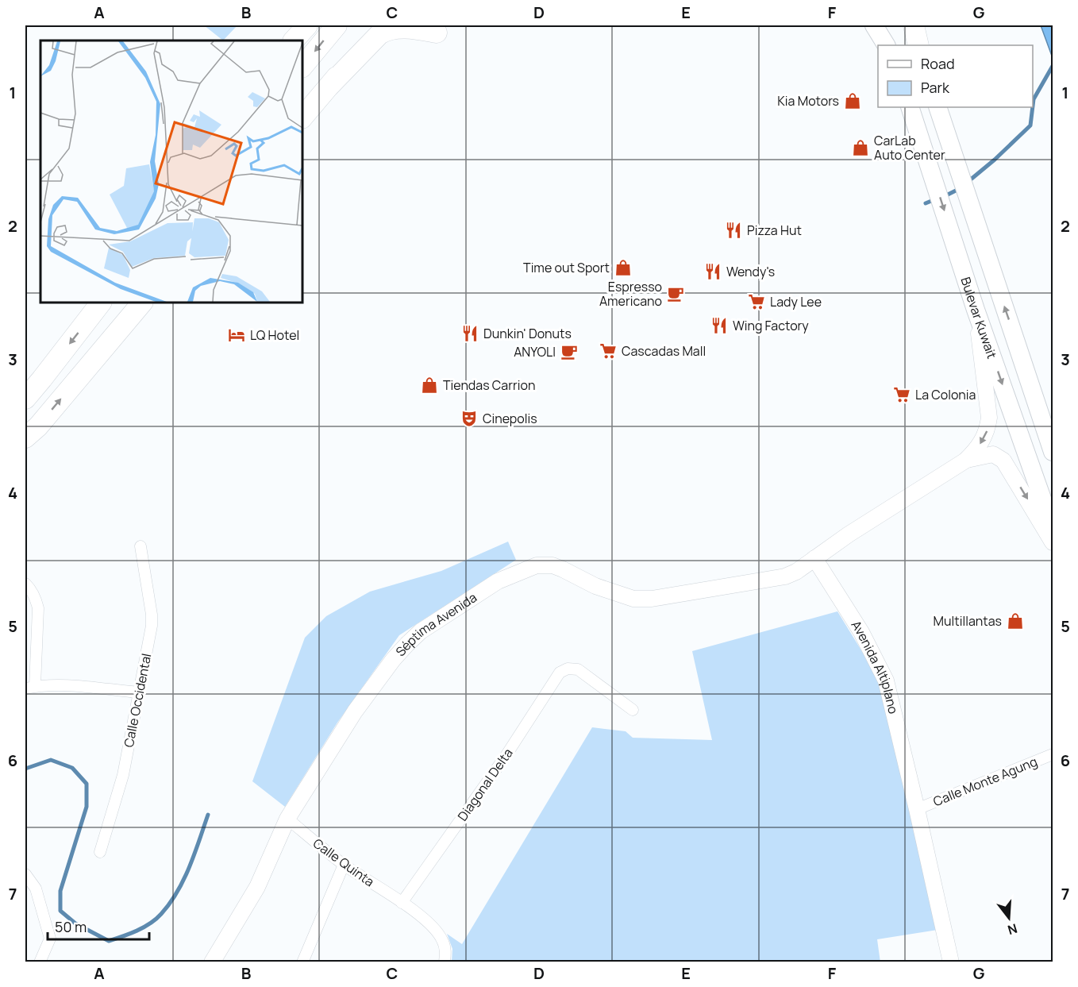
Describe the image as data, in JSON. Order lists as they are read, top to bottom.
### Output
{
  "streets": {
    "main road": ["Bulevar Kuwait"],
    "street": [
      "Séptima Avenida",
      "Avenida Altiplano",
      "Calle Occidental",
      "Calle Monte Agung",
      "Diagonal Delta",
      "Calle Quinta"
    ]
  },
  "crossings": [
    ["Séptima Avenida", "Avenida Altiplano"],
    ["Séptima Avenida", "Calle Quinta"],
    ["Avenida Altiplano", "Calle Monte Agung"],
    ["Diagonal Delta", "Calle Quinta"]
  ],
  "places": {
    "shop": [
      "Kia Motors",
      "CarLab Auto Center",
      "Time out Sport",
      "Tiendas Carrion",
      "Multillantas"
    ],
    "restaurant": [
      "Pizza Hut",
      "Wendy's",
      "Wing Factory",
      "Dunkin' Donuts"
    ],
    "cafe": ["Espresso Americano", "ANYOLI"],
    "supermarket": ["Lady Lee", "Cascadas Mall", "La Colonia"],
    "hotel": ["LQ Hotel"],
    "theatre": ["Cinepolis"]
  },
  "legend": ["Road", "Park"],
  "scale_bar": "50 m",
  "north": "bottom",
  "grid": {
    "columns": [
      "A",
      "B",
      "C",
      "D",
      "E",
      "F",
      "G"
    ],
    "rows": [
      "1",
      "2",
      "3",
      "4",
      "5",
      "6",
      "7"
    ]
  }
}
